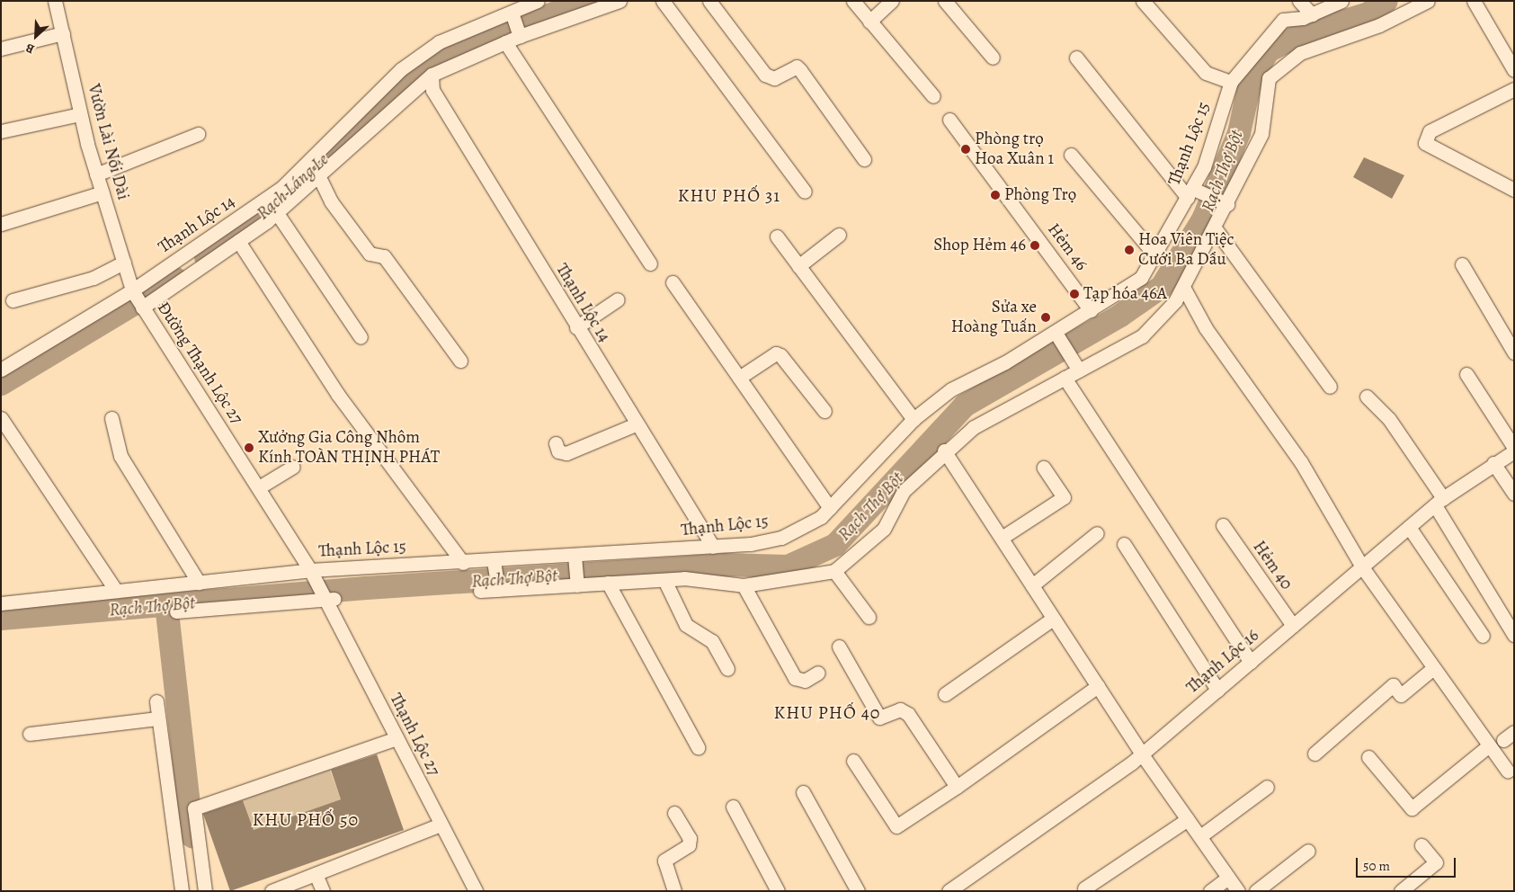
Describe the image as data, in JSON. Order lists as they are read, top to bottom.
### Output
{
  "streets": {
    "street": [
      "Vườn Lài Nối Dài",
      "Thạnh Lộc 15",
      "Thạnh Lộc 14",
      "Hẻm 46",
      "Đường Thạnh Lộc 27",
      "Hẻm 40",
      "Thạnh Lộc 16",
      "Thạnh Lộc 27"
    ]
  },
  "crossings": [
    ["Vườn Lài Nối Dài", "Thạnh Lộc 14"],
    ["Thạnh Lộc 15", "Thạnh Lộc 14"],
    ["Thạnh Lộc 15", "Hẻm 46"],
    ["Thạnh Lộc 15", "Đường Thạnh Lộc 27"],
    ["Thạnh Lộc 15", "Thạnh Lộc 27"],
    ["Đường Thạnh Lộc 27", "Thạnh Lộc 27"],
    ["Hẻm 40", "Thạnh Lộc 16"]
  ],
  "districts": ["KHU PHỐ 31", "KHU PHỐ 40", "KHU PHỐ 50"],
  "water": ["Rạch Thợ Bột", "Rạch Láng Le"],
  "places": [
    "Phòng trọ Hoa Xuân 1",
    "Phòng Trọ",
    "Shop Hẻm 46",
    "Hoa Viên Tiệc Cưới Ba Dẩu",
    "Tạp hóa 46A",
    "Sửa xe Hoàng Tuấn",
    "Xưởng Gia Công Nhôm Kính TOÀN THỊNH PHÁT"
  ],
  "scale_bar": "50 m",
  "north": "bottom left"
}
